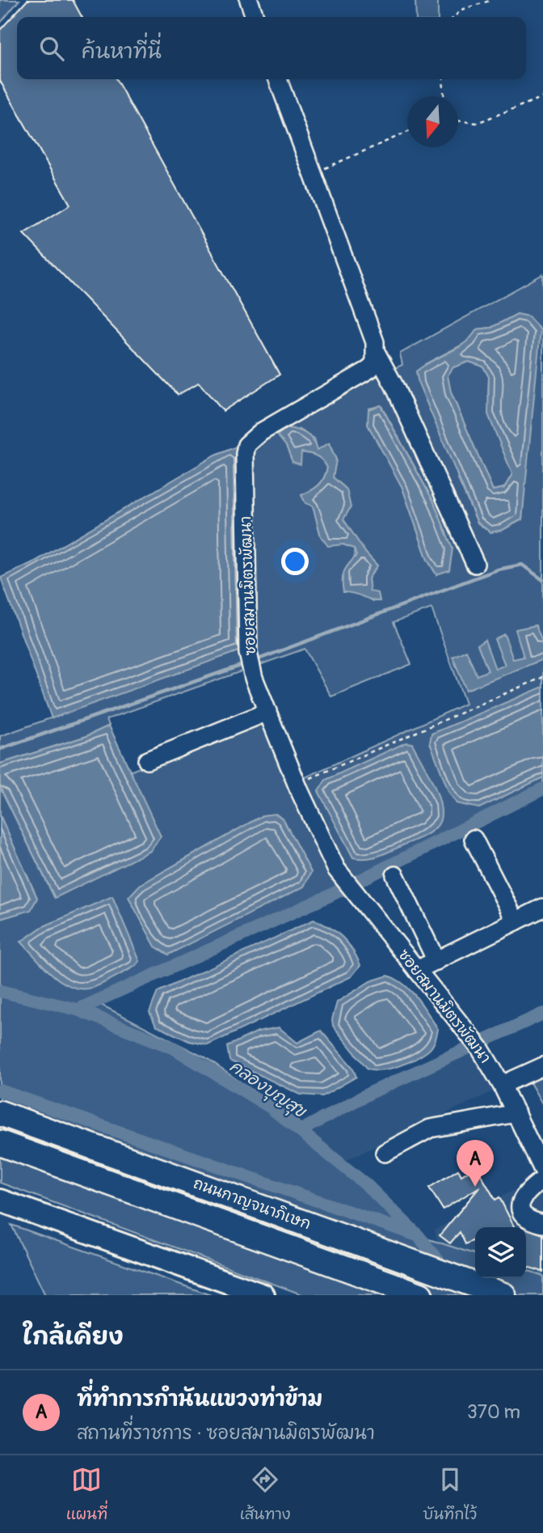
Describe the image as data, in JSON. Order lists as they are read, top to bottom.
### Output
{
  "streets": {
    "highway": ["ถนนกาญจนาภิเษก"],
    "street": ["ซอยสมานมิตรพัฒนา"]
  },
  "water": ["คลองบุญสุข"],
  "north": "bottom",
  "page": {
    "search": "ค้นหาที่นี่",
    "pins": "A",
    "heading": "ใกล้เคียง",
    "list": [
      {
        "mark": "A",
        "name": "ที่ทำการกำนันแขวงท่าข้าม",
        "note": "สถานที่ราชการ · ซอยสมานมิตรพัฒนา",
        "value": "370 m"
      }
    ],
    "nav": ["แผนที่", "เส้นทาง", "บันทึกไว้"]
  }
}
